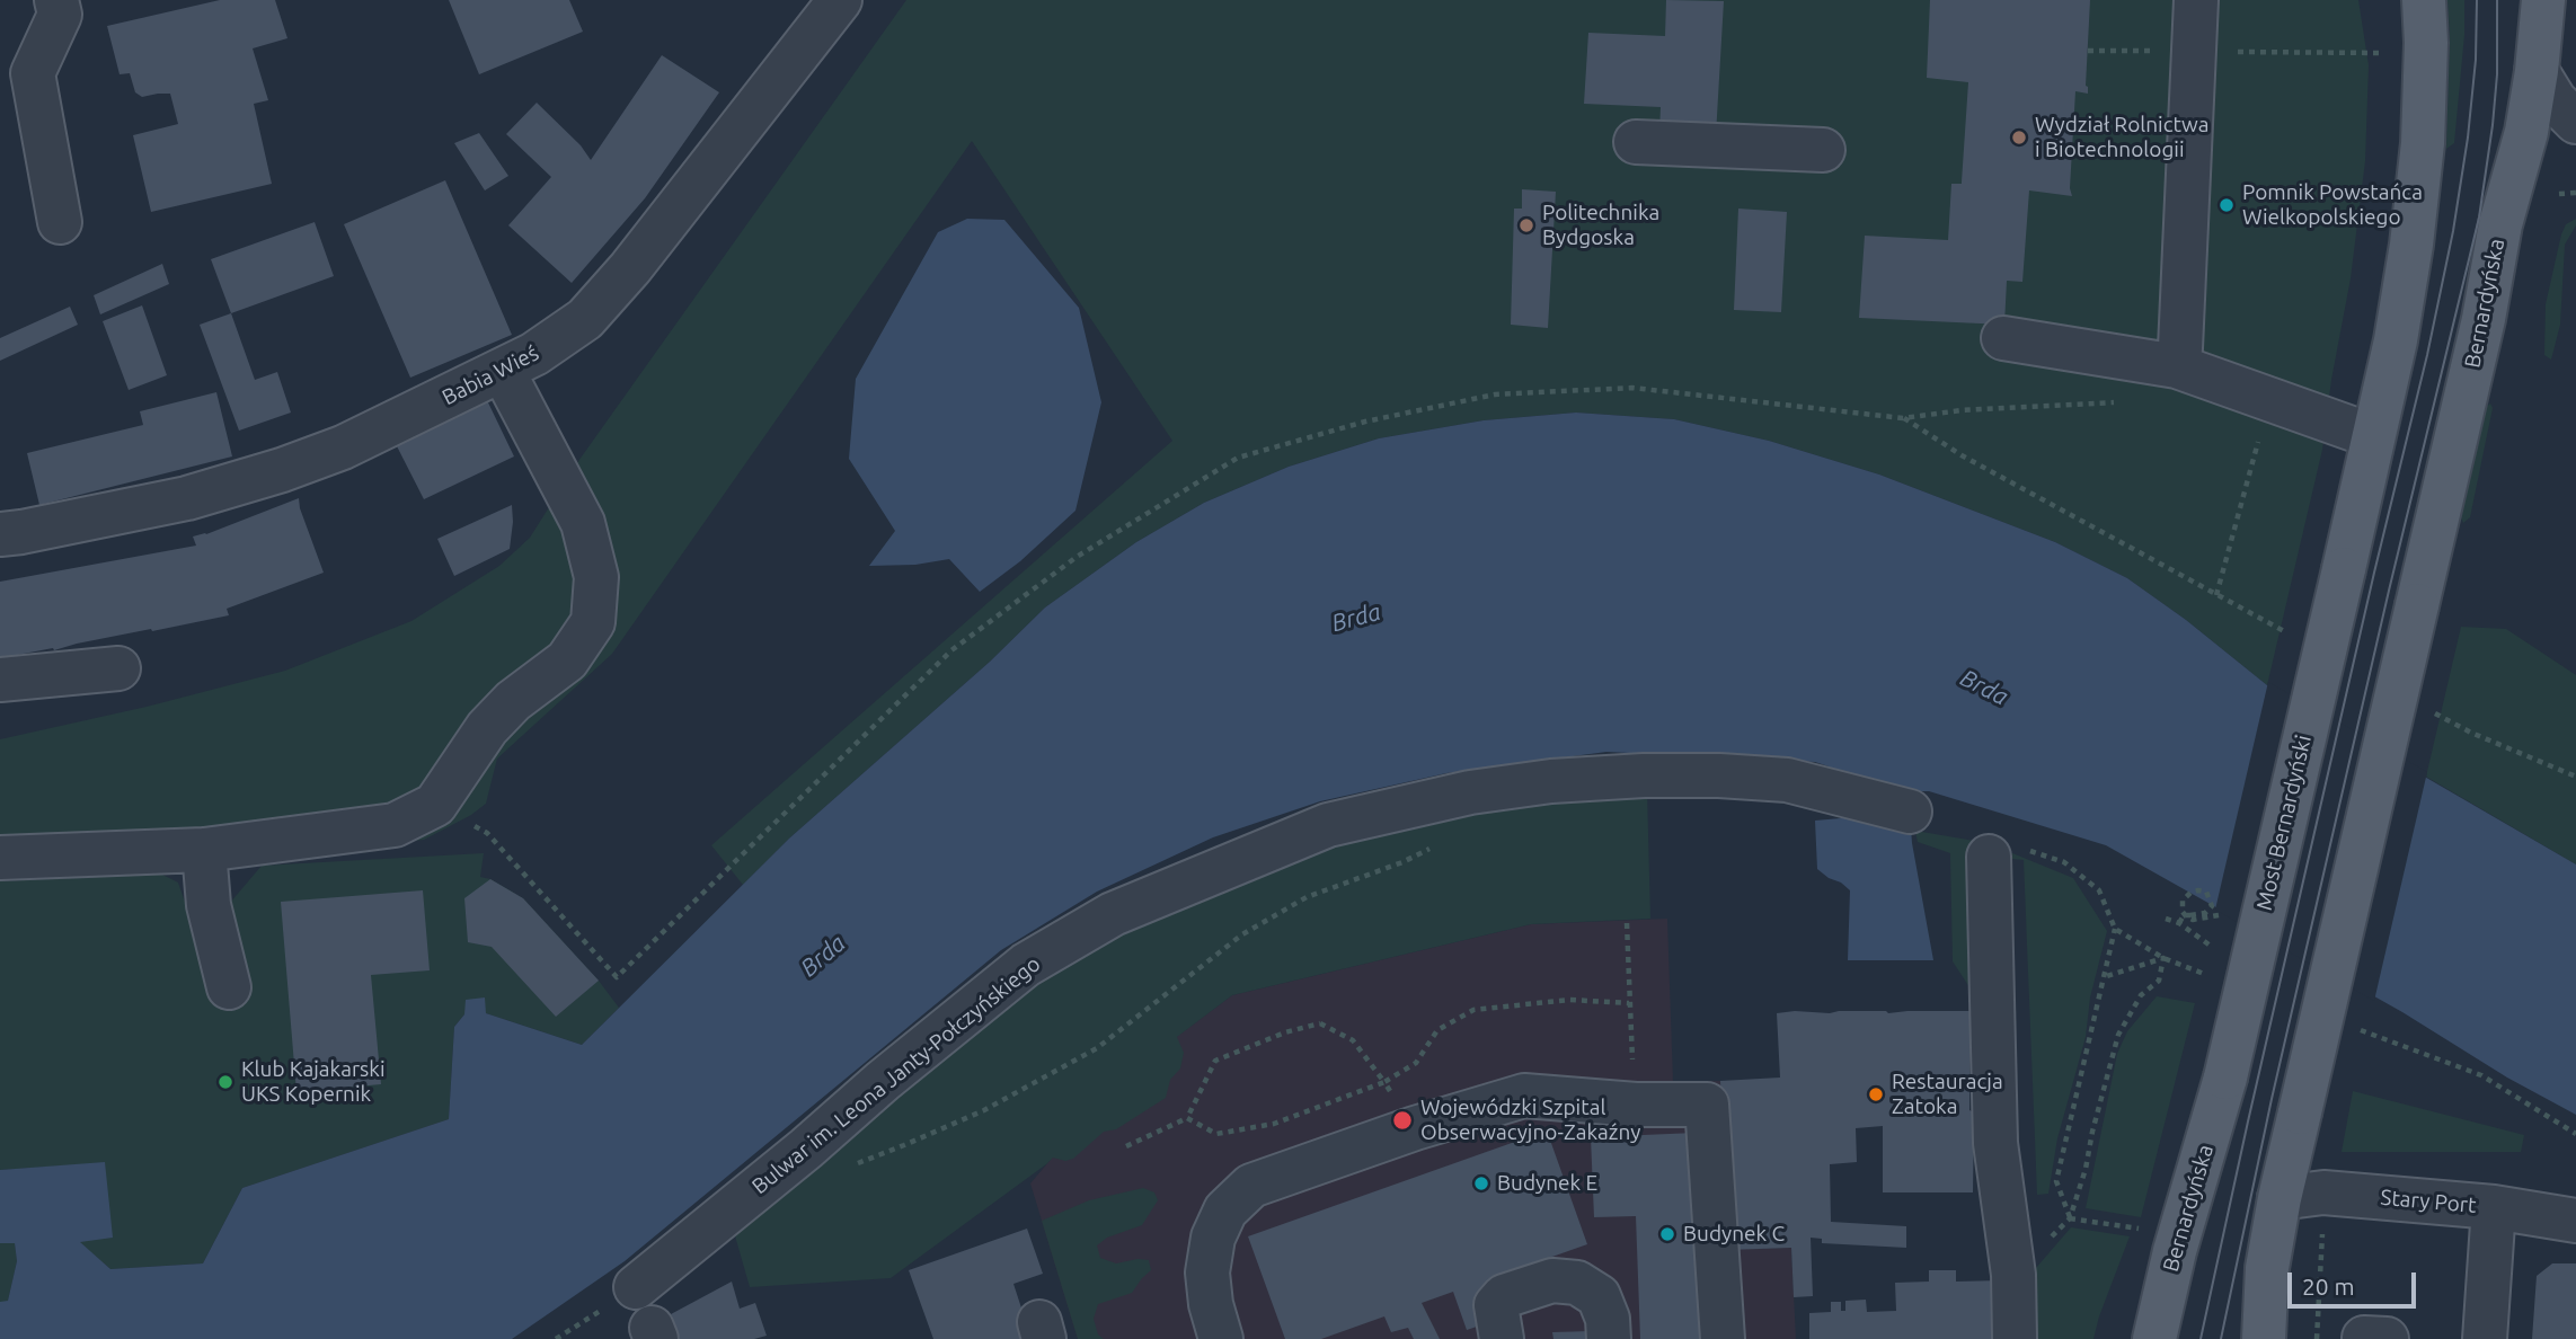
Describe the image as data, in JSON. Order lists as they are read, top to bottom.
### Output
{
  "streets": {
    "main road": ["Bernardyńska", "Most Bernardyński"],
    "street": ["Babia Wieś", "Bulwar im. Leona Janty-Połczyńskiego", "Stary Port"]
  },
  "crossings": [
    ["Bernardyńska", "Most Bernardyński"],
    ["Bernardyńska", "Stary Port"]
  ],
  "water": ["Brda"],
  "places": [
    "Wydział Rolnictwa i Biotechnologii",
    "Pomnik Powstańca Wielkopolskiego",
    "Politechnika Bydgoska",
    "Klub Kajakarski UKS Kopernik",
    "Restauracja Zatoka",
    "Wojewódzki Szpital Obserwacyjno-Zakaźny",
    "Budynek E",
    "Budynek C"
  ],
  "scale_bar": "20 m"
}
